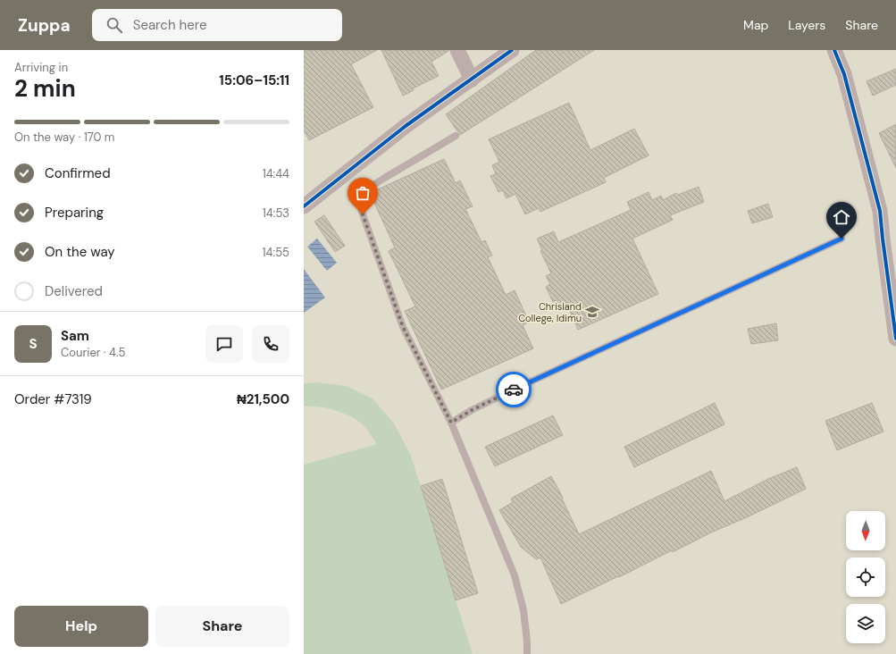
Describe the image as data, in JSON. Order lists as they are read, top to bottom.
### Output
{
  "places": {
    "school or university": ["Chrisland College, Idimu"]
  },
  "north": "bottom",
  "page": {
    "header": "Zuppa",
    "search": "Search here",
    "nav": ["Map", "Layers", "Share"],
    "heading": ["2 min", "Arriving in", "15:06–15:11"],
    "panel": [
      "Sam",
      "Courier · 4.5",
      "Order #7319",
      "₦21,500"
    ],
    "bar": "On the way · 170 m",
    "list": [
      ["Confirmed", "14:44"],
      ["Preparing", "14:53"],
      ["On the way", "14:55"],
      "Delivered"
    ],
    "round": "S",
    "buttons": ["Help", "Share"]
  }
}
